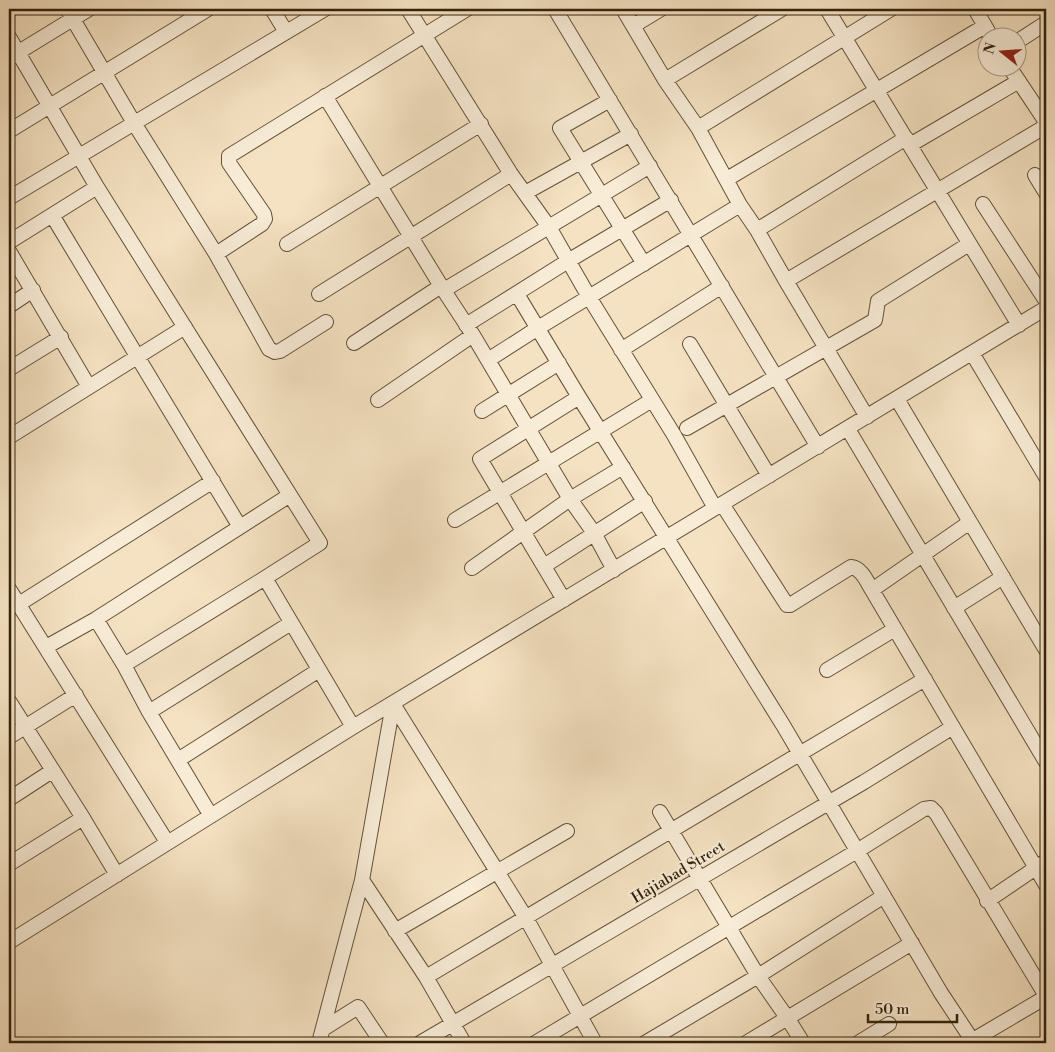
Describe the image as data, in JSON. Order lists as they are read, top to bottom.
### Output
{
  "streets": {
    "street": ["Hajiabad Street"]
  },
  "scale_bar": "50 m",
  "north": "left"
}
